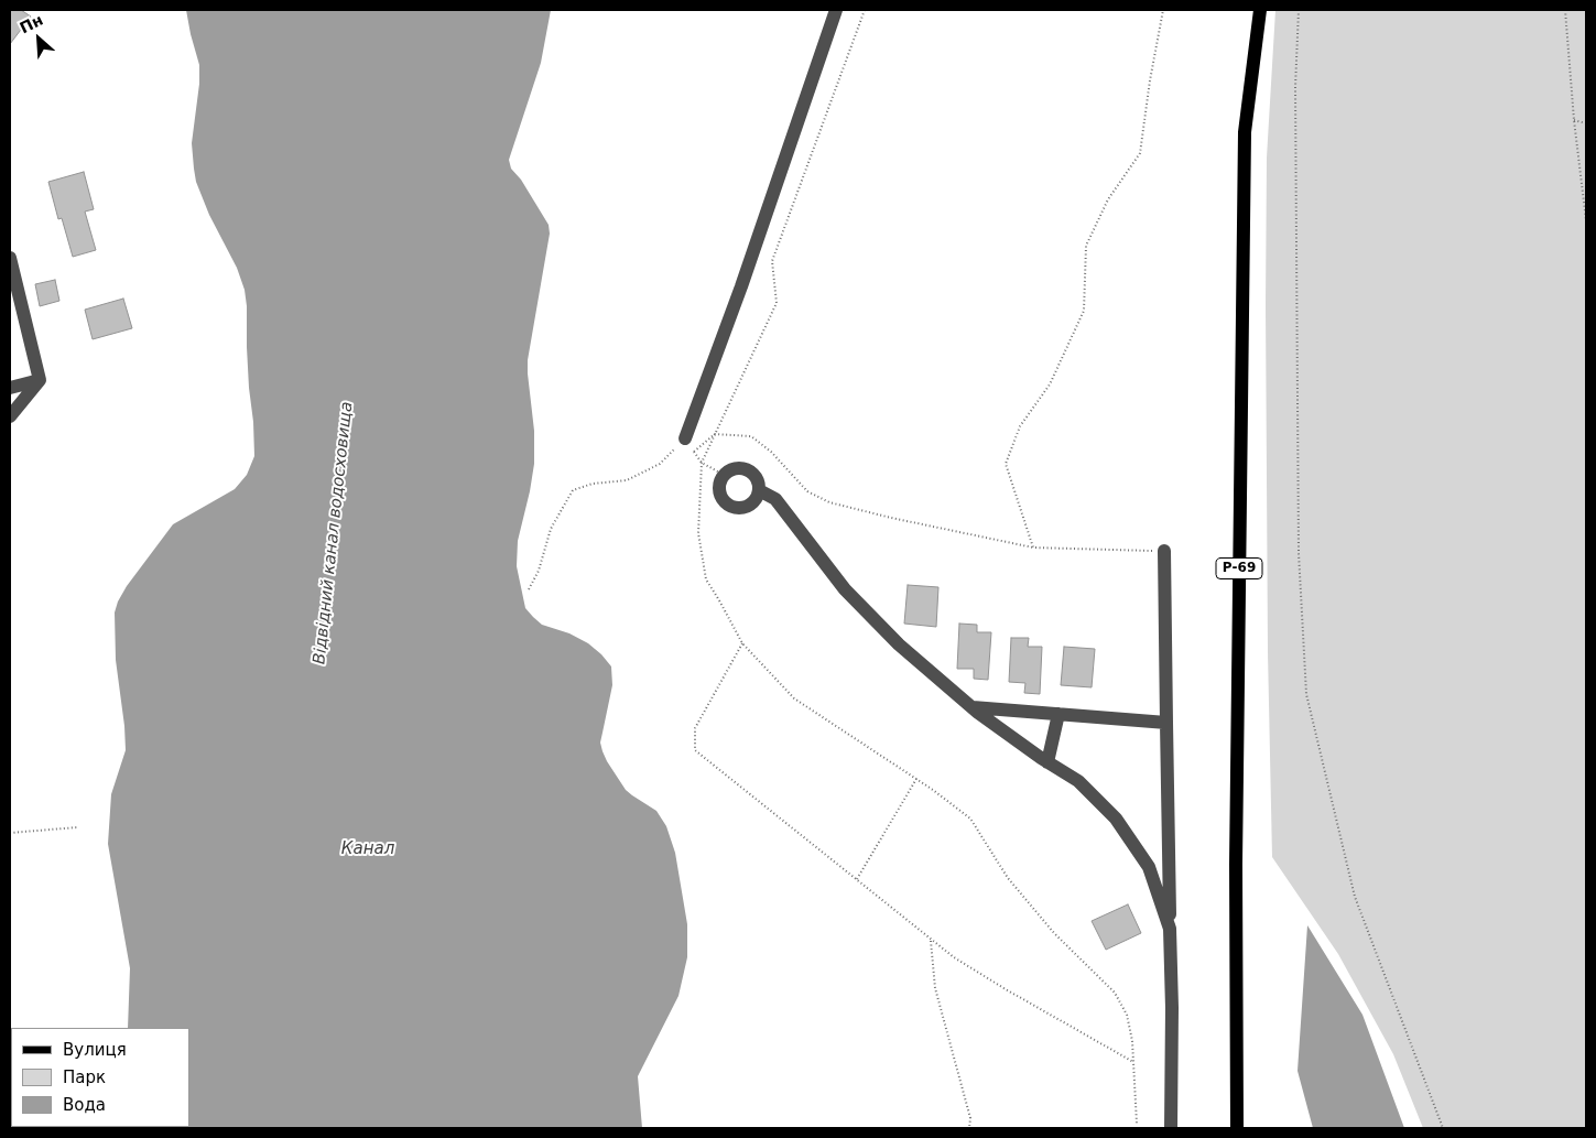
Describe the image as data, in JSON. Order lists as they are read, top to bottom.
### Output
{
  "streets": {
    "main road": ["Р-69"]
  },
  "water": ["Відвідний канал водосховища", "Канал"],
  "legend": ["Вулиця", "Парк", "Вода"],
  "north": "top left"
}
